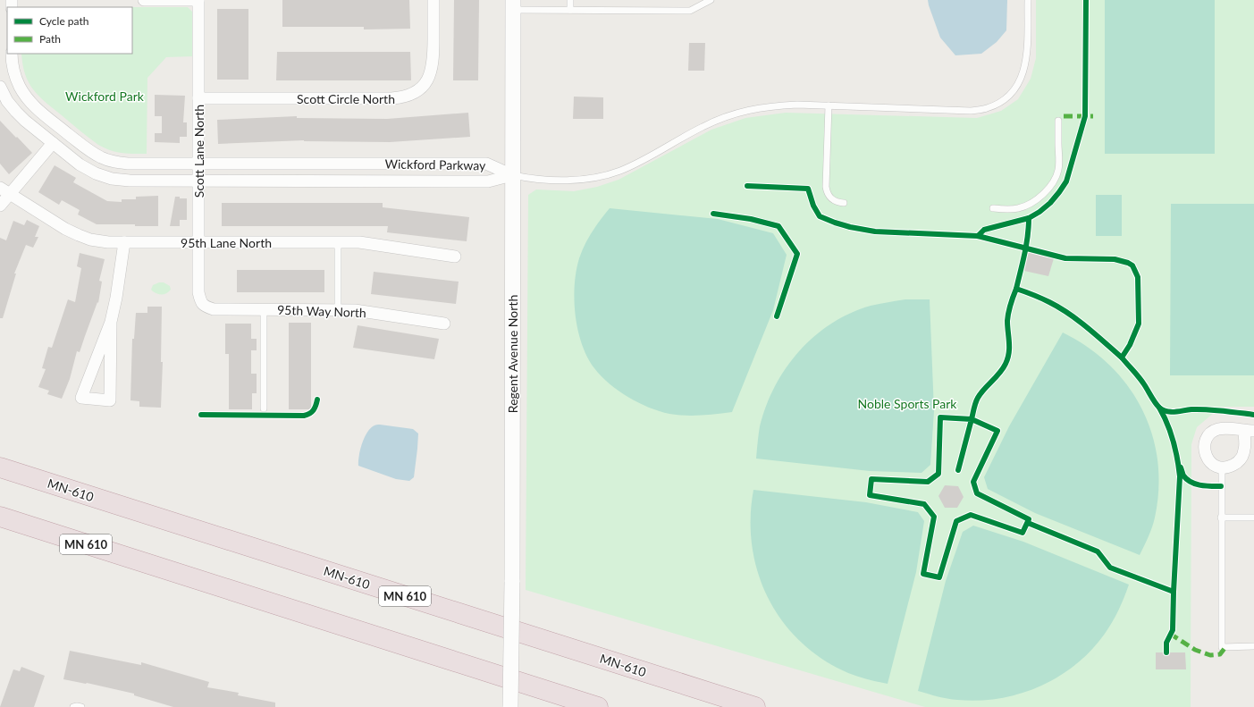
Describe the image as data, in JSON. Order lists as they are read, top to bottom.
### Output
{
  "streets": {
    "highway": ["MN-610", "MN 610"],
    "street": [
      "Scott Circle North",
      "Scott Lane North",
      "Wickford Parkway",
      "95th Lane North",
      "95th Way North",
      "Regent Avenue North"
    ]
  },
  "crossings": [
    ["Scott Circle North", "Scott Lane North"],
    ["Scott Lane North", "Wickford Parkway"],
    ["Scott Lane North", "95th Lane North"],
    ["Scott Lane North", "95th Way North"],
    ["Wickford Parkway", "Regent Avenue North"]
  ],
  "parks": ["Wickford Park", "Noble Sports Park"],
  "legend": ["Cycle path", "Path"]
}
